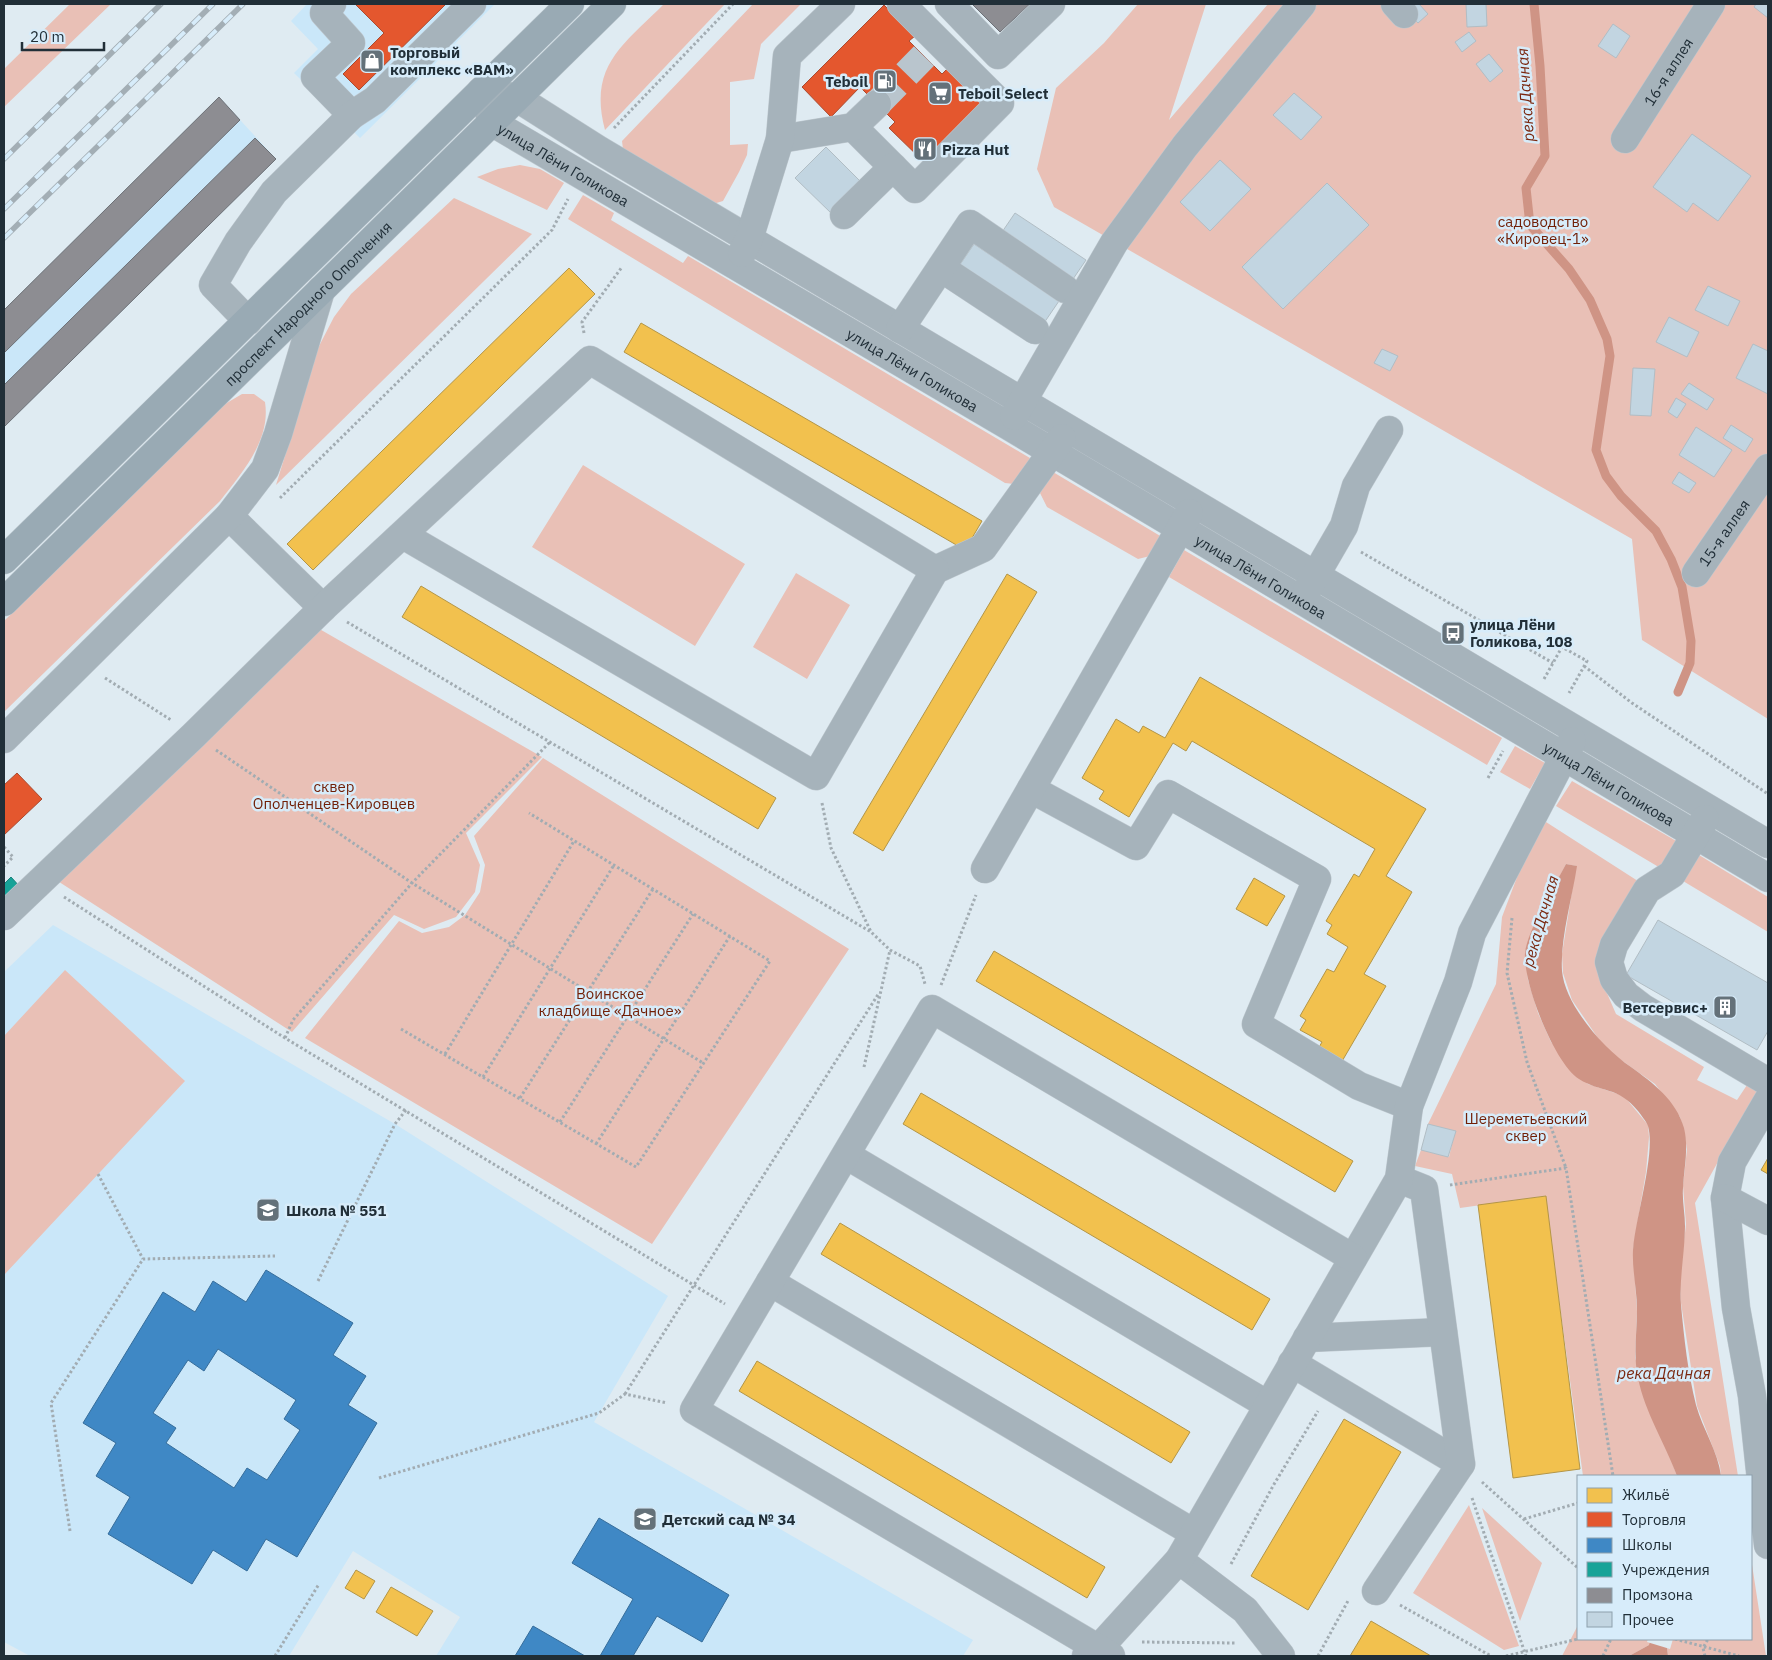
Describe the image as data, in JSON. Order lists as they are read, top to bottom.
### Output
{
  "streets": {
    "main road": ["проспект Народного Ополчения"],
    "street": ["16-я аллея", "улица Лёни Голикова", "15-я аллея"]
  },
  "crossings": [
    ["улица Лёни Голикова", "проспект Народного Ополчения"]
  ],
  "water": ["река Дачная"],
  "parks": [
    "садоводство «Кировец-1»",
    "сквер Ополченцев-Кировцев",
    "Воинское кладбище «Дачное»",
    "Шереметьевский сквер"
  ],
  "places": {
    "shop": ["Торговый комплекс «ВАМ»"],
    "fuel station": ["Teboil"],
    "supermarket": ["Teboil Select"],
    "restaurant": ["Pizza Hut"],
    "bus stop": ["улица Лёни Голикова, 108"],
    "building": ["Ветсервис+"],
    "school or university": ["Школа № 551", "Детский сад № 34"]
  },
  "legend": [
    "Жильё",
    "Торговля",
    "Школы",
    "Учреждения",
    "Промзона",
    "Прочее"
  ],
  "scale_bar": "20 m"
}
